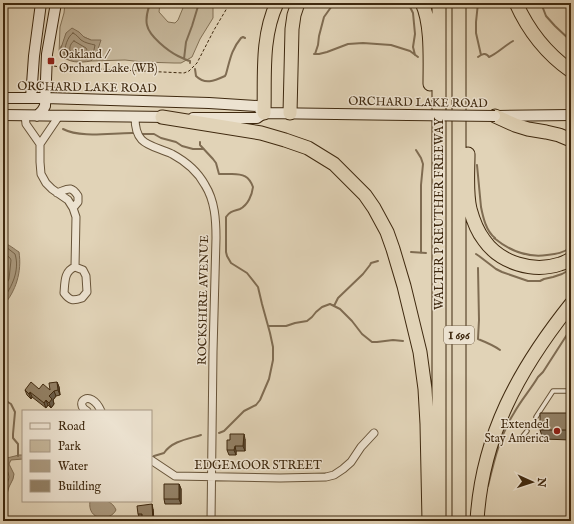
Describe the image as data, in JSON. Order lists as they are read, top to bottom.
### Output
{
  "streets": {
    "highway": ["WALTER P REUTHER FREEWAY", "I 696"],
    "main road": ["ORCHARD LAKE ROAD"],
    "street": ["ROCKSHIRE AVENUE", "EDGEMOOR STREET"]
  },
  "crossings": [
    ["ORCHARD LAKE ROAD", "ROCKSHIRE AVENUE"],
    ["ROCKSHIRE AVENUE", "EDGEMOOR STREET"]
  ],
  "places": {
    "transit": ["Oakland / Orchard Lake (WB)"],
    "other": ["Extended Stay America"]
  },
  "legend": [
    "Road",
    "Park",
    "Water",
    "Building"
  ],
  "north": "right"
}
